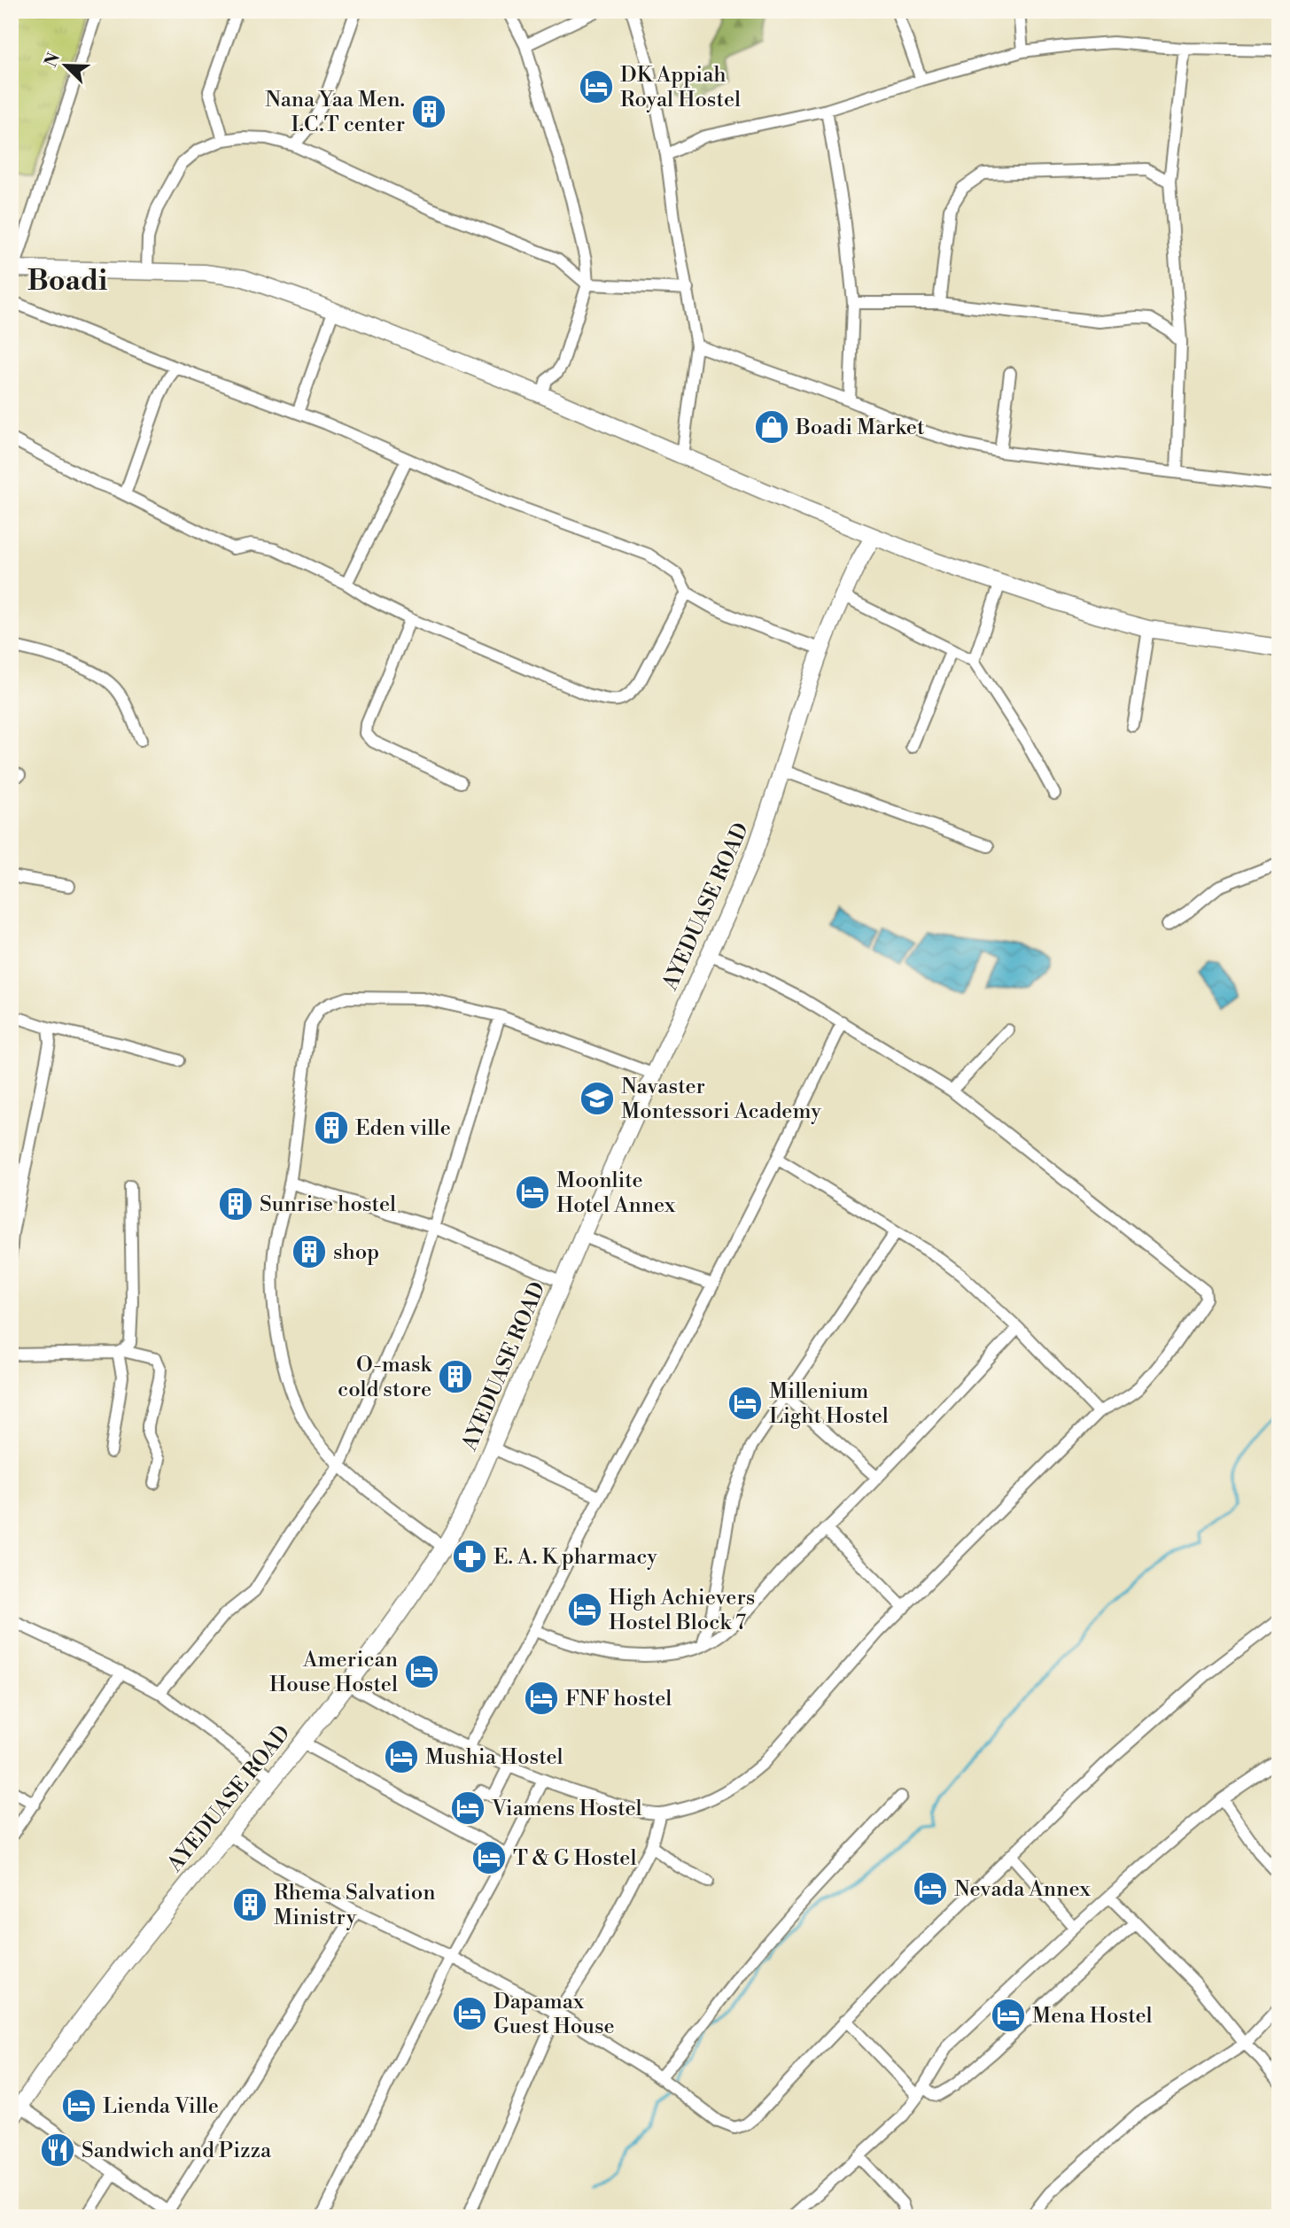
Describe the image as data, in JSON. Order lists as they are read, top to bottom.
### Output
{
  "streets": {
    "street": ["AYEDUASE ROAD"]
  },
  "districts": ["Boadi"],
  "places": {
    "hotel": [
      "DK Appiah Royal Hostel",
      "Moonlite Hotel Annex",
      "Millenium Light Hostel",
      "High Achievers Hostel Block 7",
      "American House Hostel",
      "FNF hostel",
      "Mushia Hostel",
      "Viamens Hostel",
      "T & G Hostel",
      "Nevada Annex",
      "Dapamax Guest House",
      "Mena Hostel",
      "Lienda Ville"
    ],
    "building": [
      "Nana Yaa Men. I.C.T center",
      "Eden ville",
      "Sunrise hostel",
      "shop",
      "O-mask cold store",
      "Rhema Salvation Ministry"
    ],
    "shop": ["Boadi Market"],
    "school or university": ["Navaster Montessori Academy"],
    "pharmacy": ["E. A. K pharmacy"],
    "restaurant": ["Sandwich and Pizza"]
  },
  "north": "top left"
}
